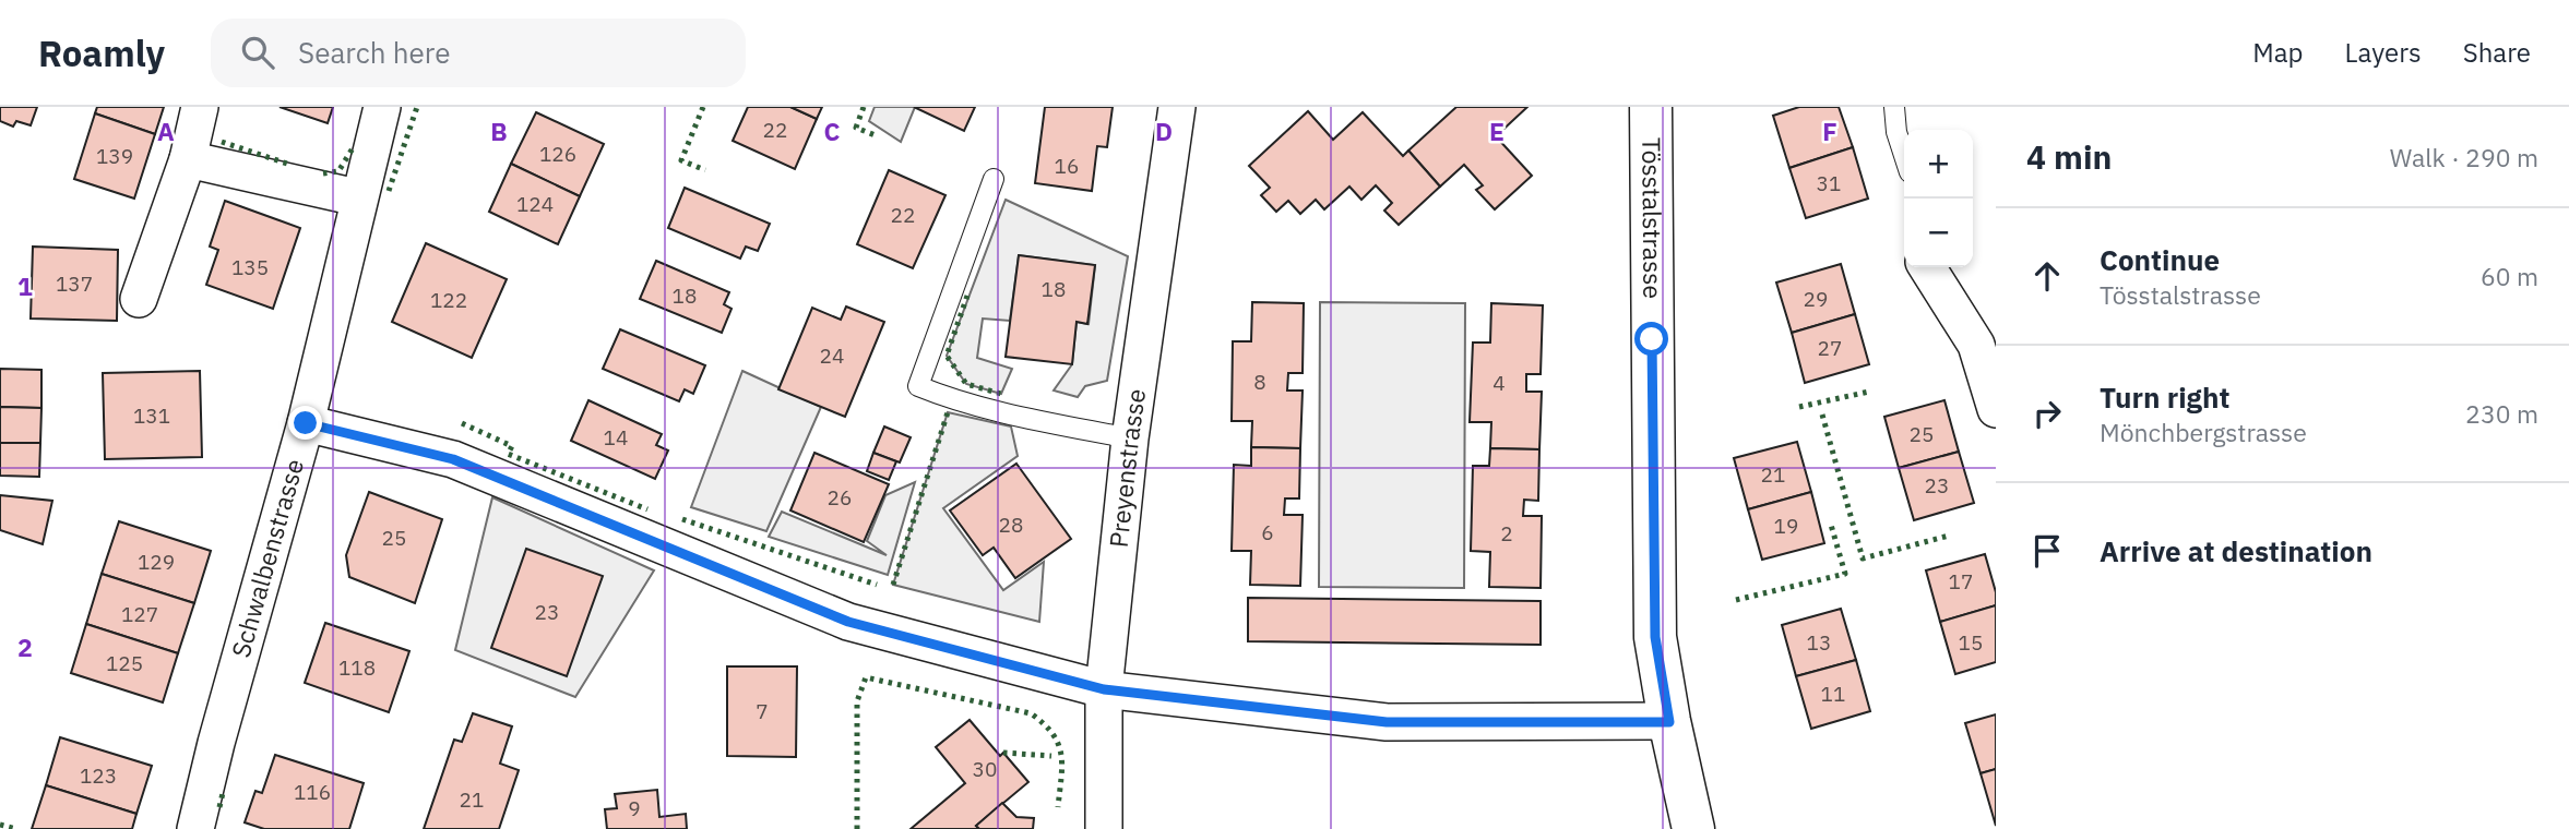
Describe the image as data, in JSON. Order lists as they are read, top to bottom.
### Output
{
  "streets": {
    "main road": ["Tösstalstrasse"],
    "street": ["Preyenstrasse", "Schwalbenstrasse"]
  },
  "house_numbers": [
    "22",
    "126",
    "139",
    "16",
    "31",
    "124",
    "22",
    "135",
    "137",
    "18",
    "18",
    "29",
    "122",
    "27",
    "24",
    "8",
    "4",
    "131",
    "25",
    "14",
    "21",
    "23",
    "26",
    "28",
    "19",
    "6",
    "2",
    "25",
    "129",
    "17",
    "23",
    "127",
    "13",
    "15",
    "125",
    "118",
    "11",
    "7",
    "30",
    "123",
    "116",
    "21",
    "9"
  ],
  "page": {
    "header": "Roamly",
    "search": "Search here",
    "nav": ["Map", "Layers", "Share"],
    "heading": ["4 min", "Walk · 290 m"],
    "map_buttons": ["+", "−"],
    "list": [
      ["Continue", "Tösstalstrasse", "60 m"],
      ["Turn right", "Mönchbergstrasse", "230 m"],
      "Arrive at destination"
    ]
  },
  "grid": {
    "columns": [
      "A",
      "B",
      "C",
      "D",
      "E",
      "F"
    ],
    "rows": ["1", "2"]
  }
}
